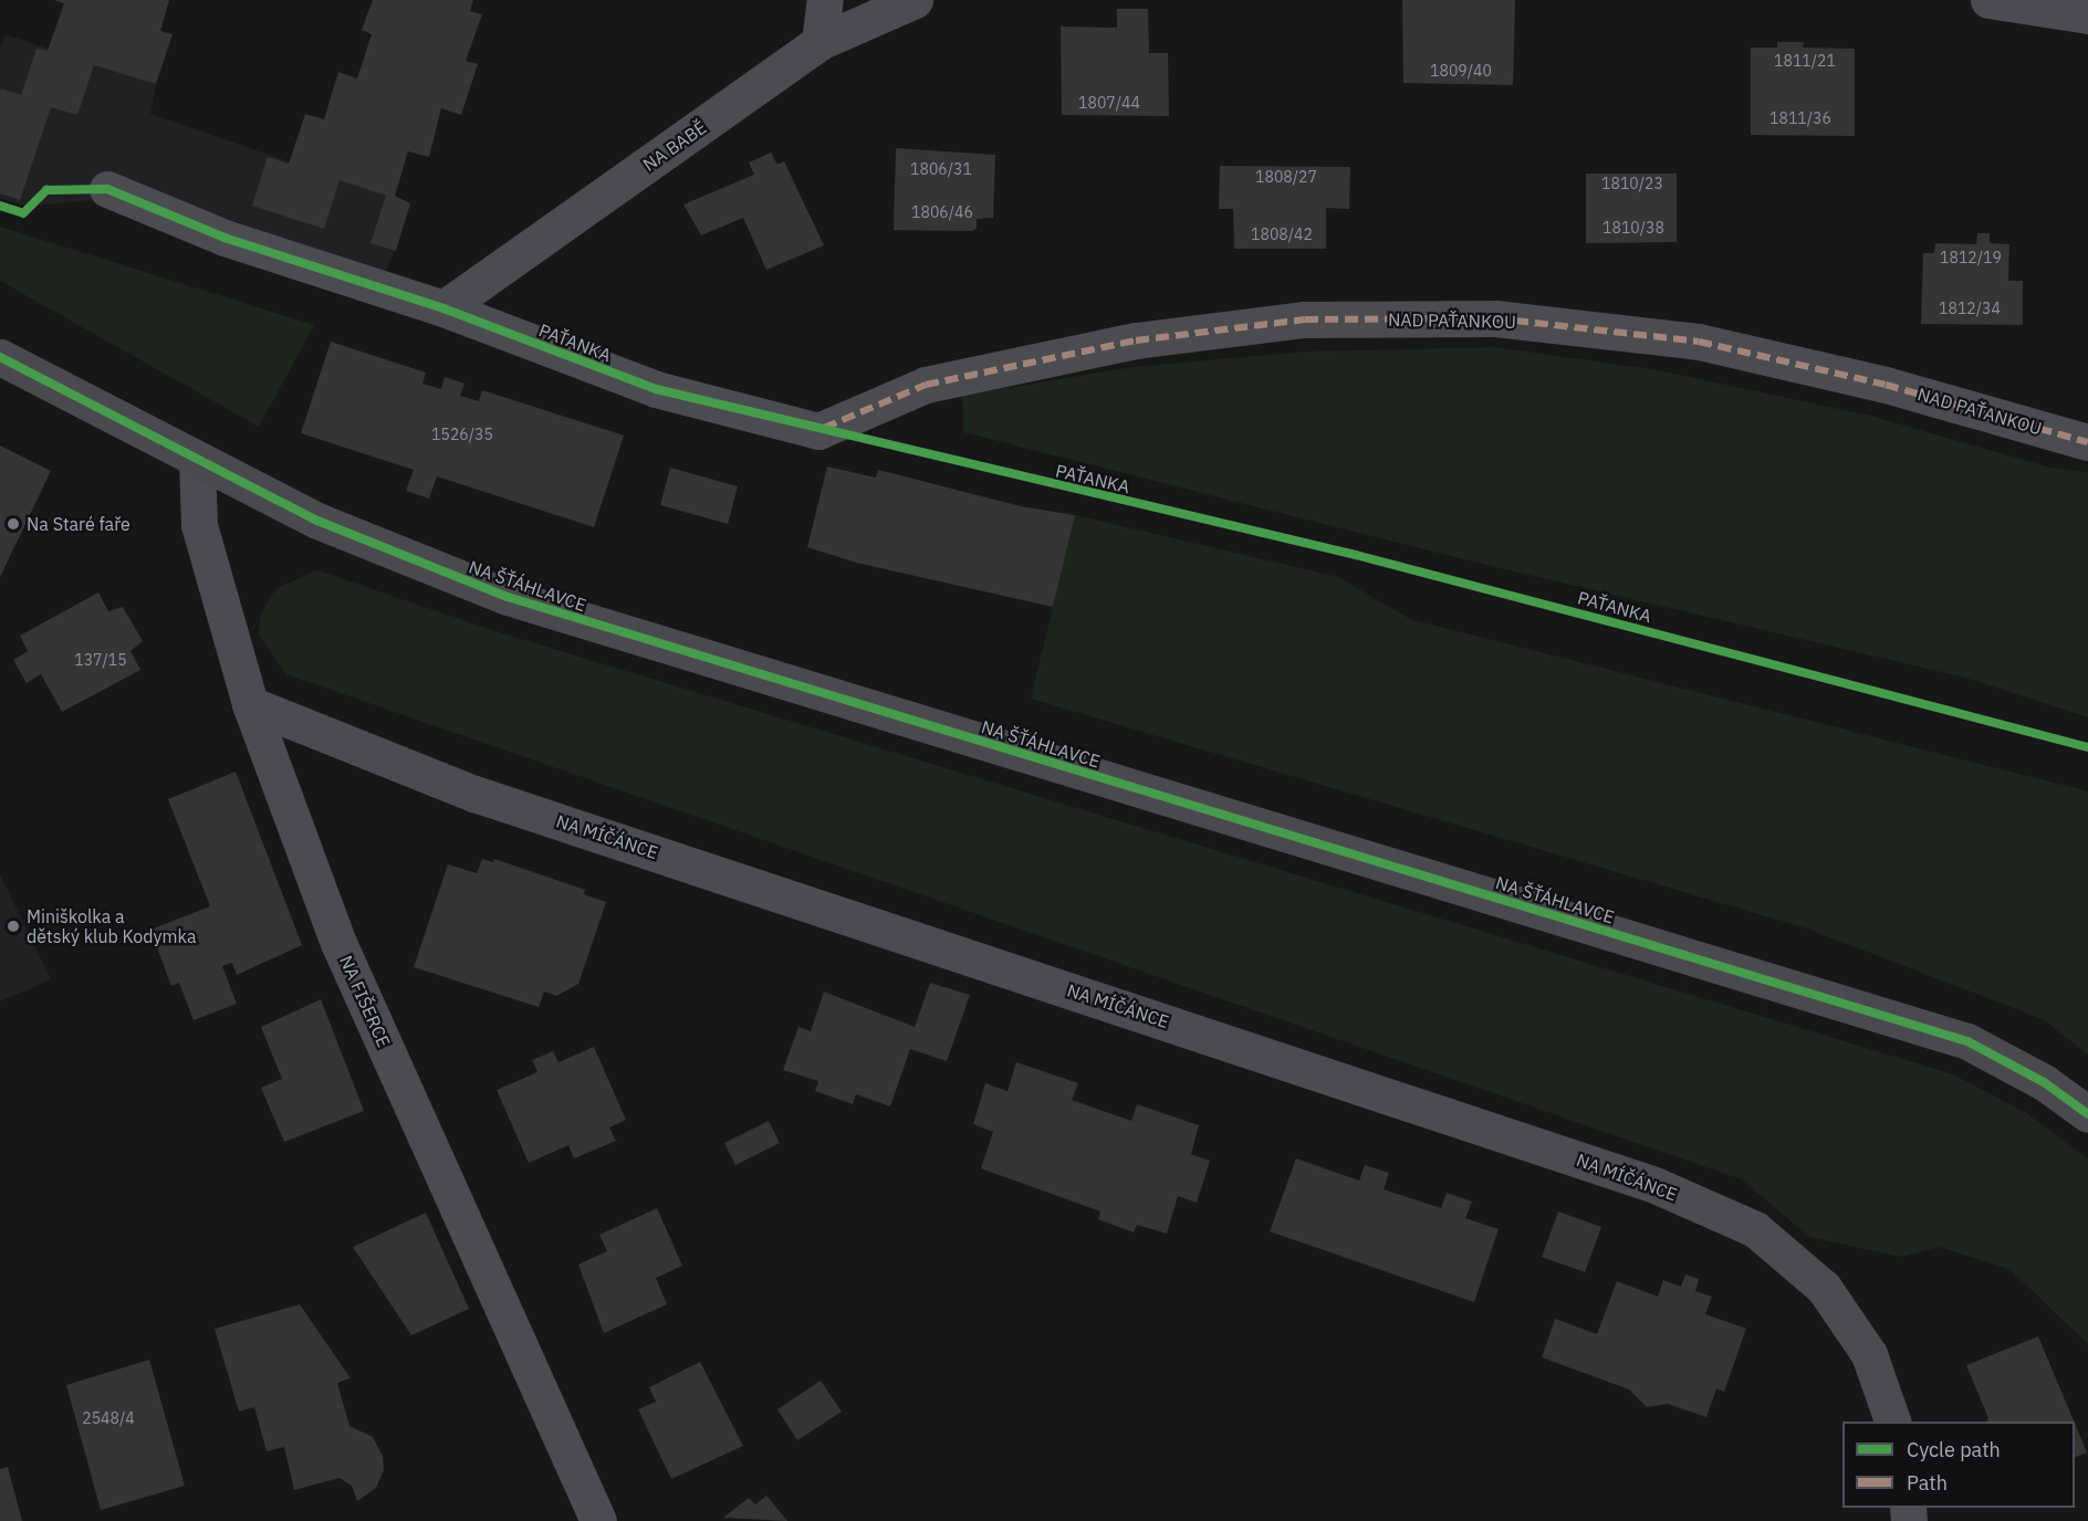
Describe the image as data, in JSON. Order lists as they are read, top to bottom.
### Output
{
  "streets": {
    "street": [
      "NA BABĚ",
      "NAD PAŤANKOU",
      "PAŤANKA",
      "NA ŠŤÁHLAVCE",
      "NA MÍČÁNCE",
      "NA FIŠERCE"
    ]
  },
  "crossings": [
    ["NA BABĚ", "PAŤANKA"],
    ["NAD PAŤANKOU", "PAŤANKA"],
    ["NA ŠŤÁHLAVCE", "NA FIŠERCE"],
    ["NA MÍČÁNCE", "NA FIŠERCE"]
  ],
  "places": ["Na Staré faře", "Miniškolka a dětský klub Kodymka"],
  "house_numbers": [
    "1811/21",
    "1809/40",
    "1807/44",
    "1811/36",
    "1806/31",
    "1808/27",
    "1810/23",
    "1806/46",
    "1810/38",
    "1808/42",
    "1812/19",
    "1812/34",
    "1526/35",
    "137/15",
    "2548/4"
  ],
  "legend": ["Cycle path", "Path"]
}
